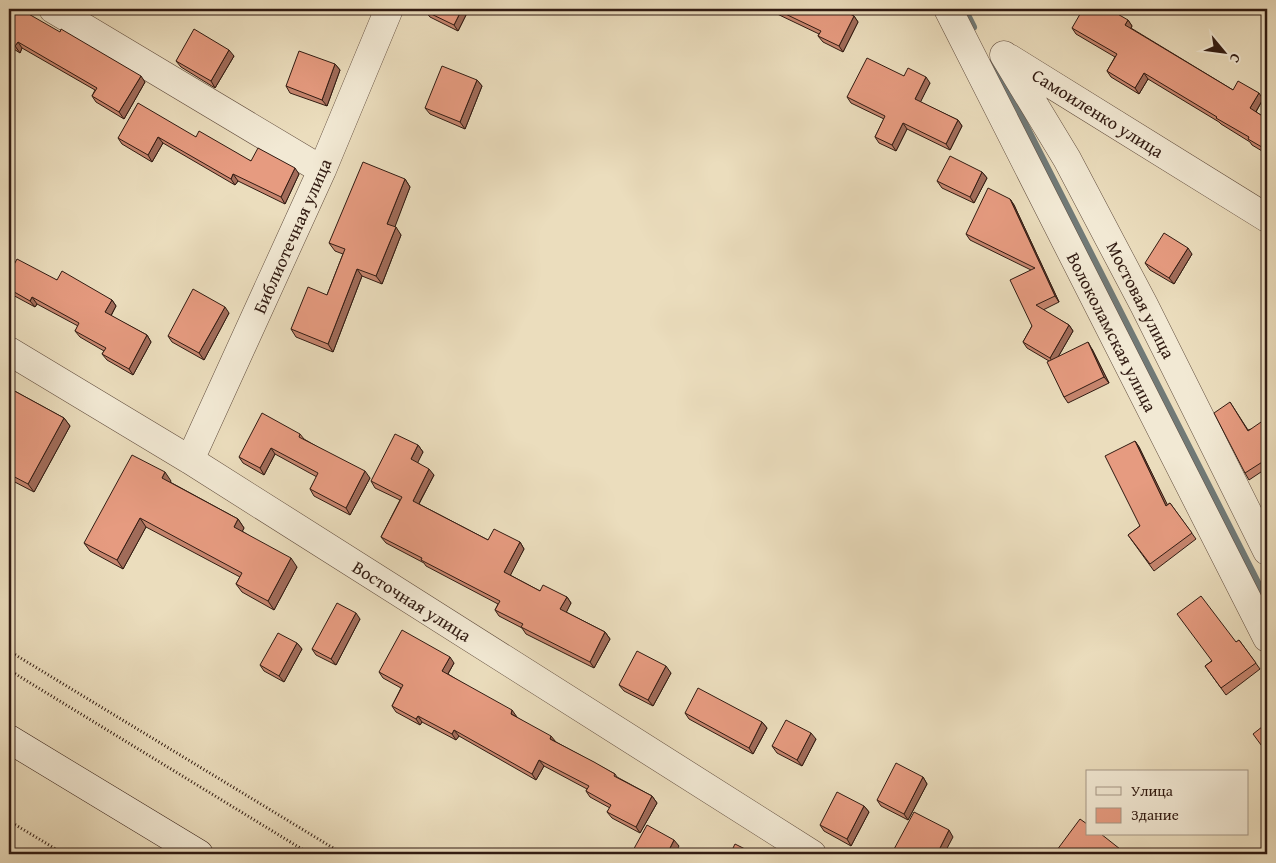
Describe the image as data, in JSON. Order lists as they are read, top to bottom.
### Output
{
  "streets": {
    "street": [
      "Самоиленко улица",
      "Библиотечная улица",
      "Мостовая улица",
      "Волоколамская улица",
      "Восточная улица"
    ]
  },
  "crossings": [
    ["Самоиленко улица", "Мостовая улица"],
    ["Самоиленко улица", "Волоколамская улица"],
    ["Библиотечная улица", "Восточная улица"]
  ],
  "legend": ["Улица", "Здание"],
  "north": "bottom right"
}
